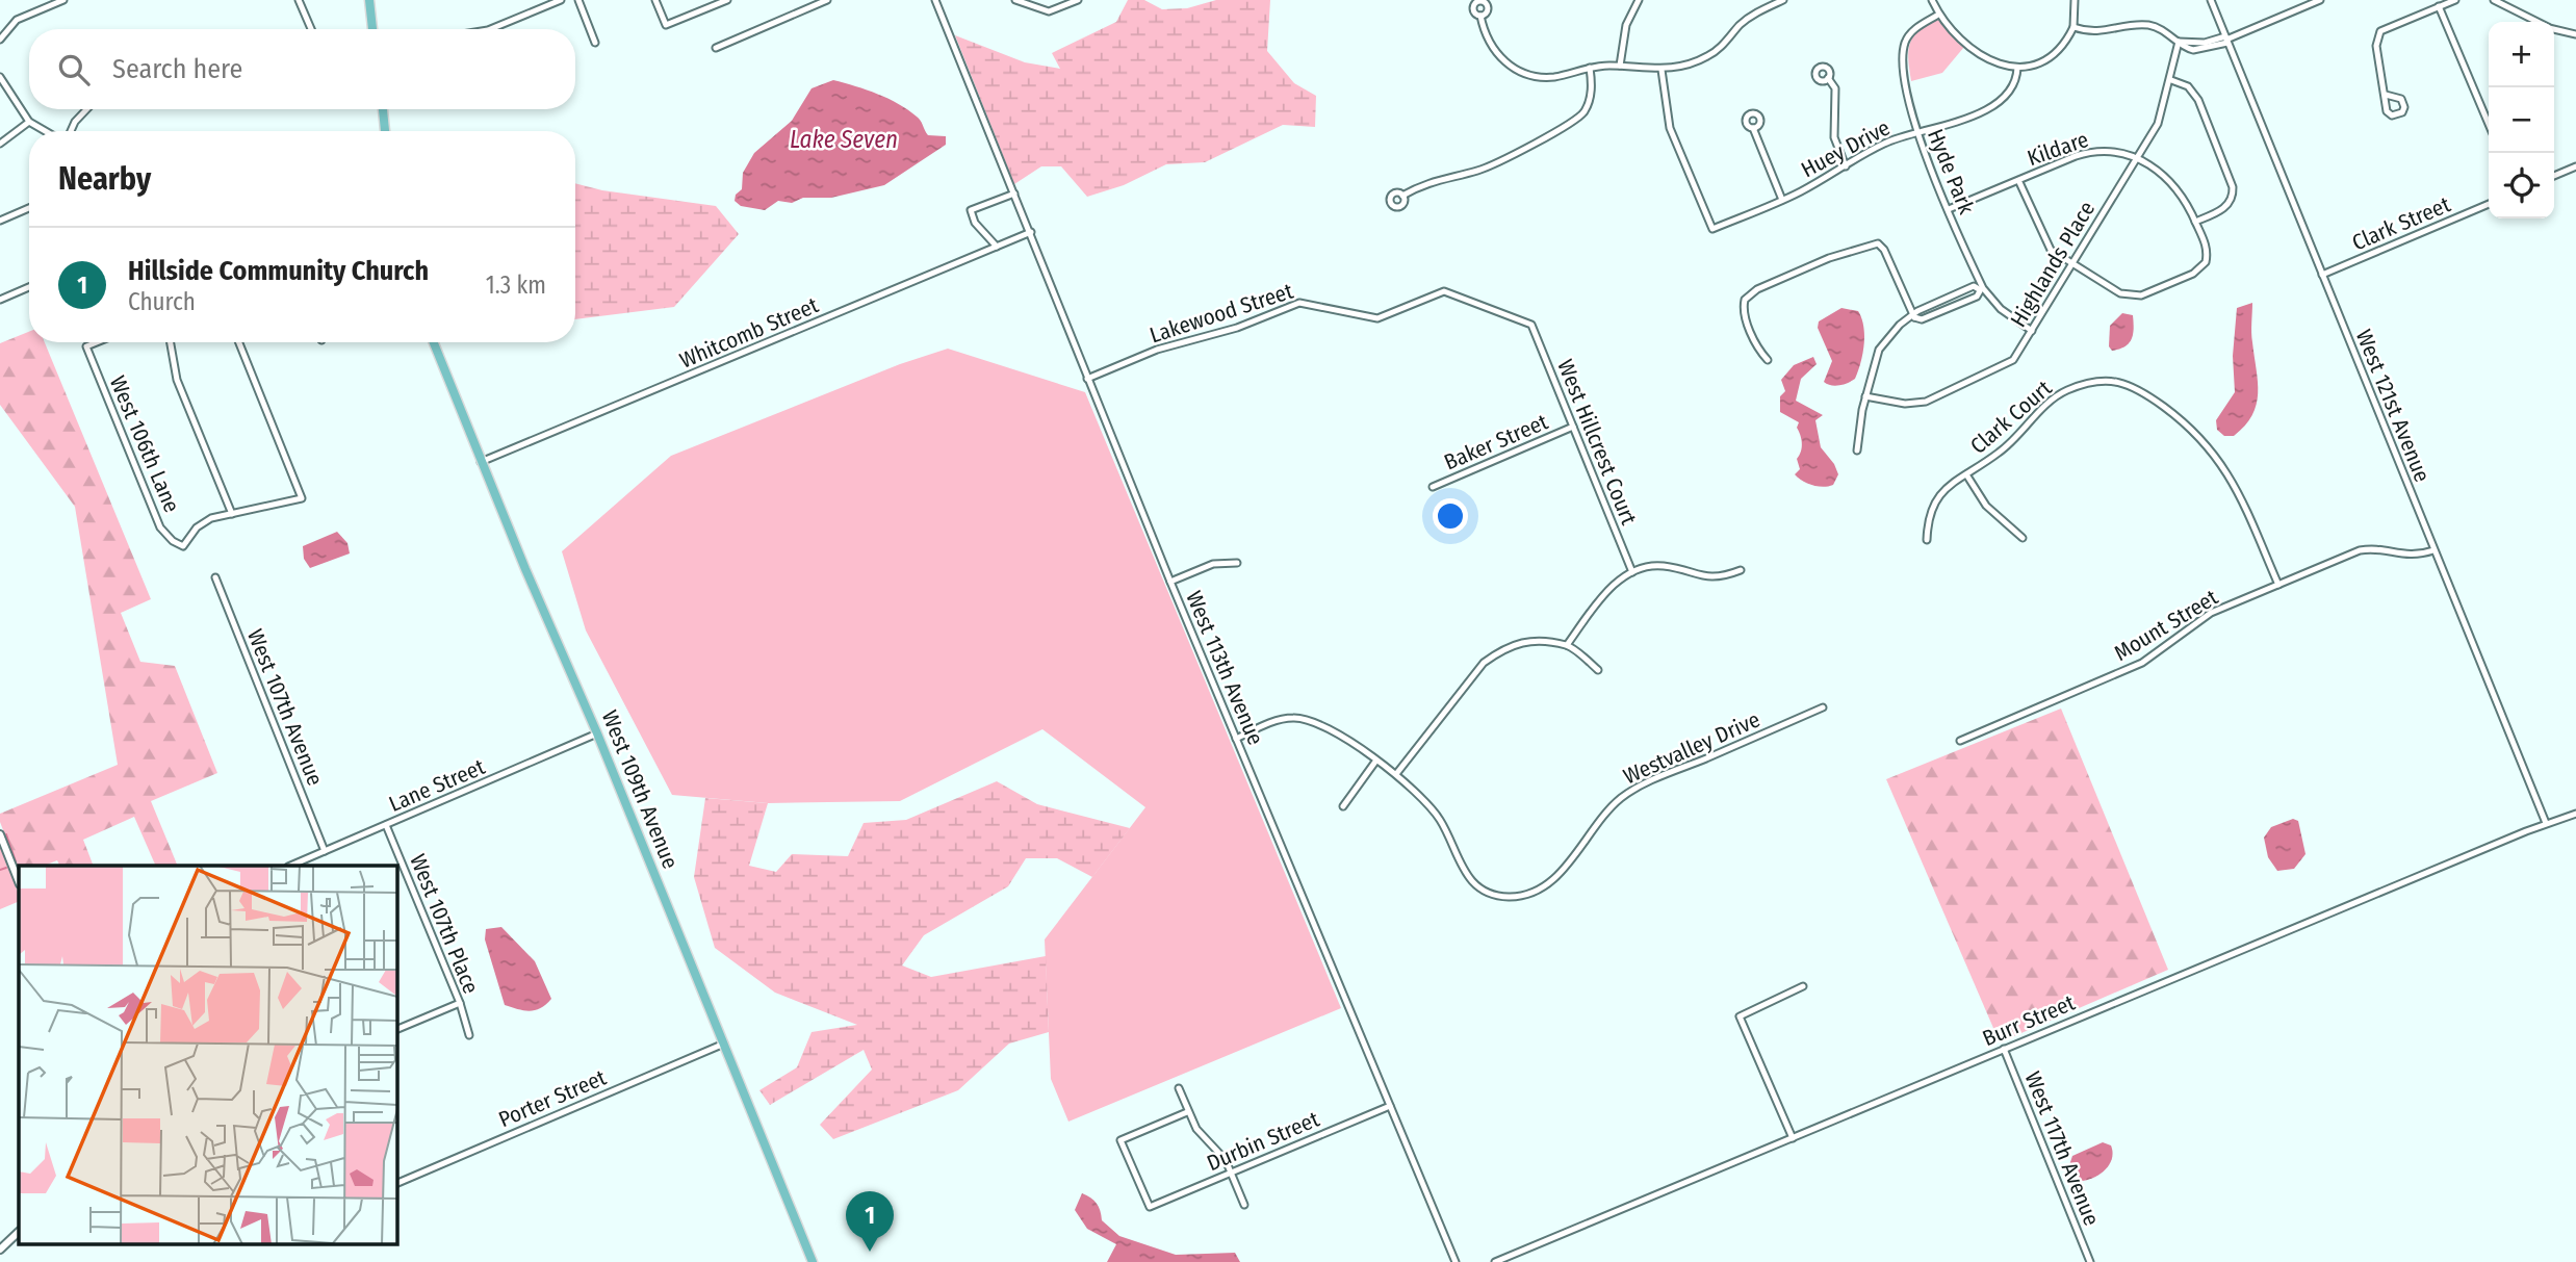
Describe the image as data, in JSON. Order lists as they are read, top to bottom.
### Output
{
  "streets": {
    "main road": ["West 109th Avenue"],
    "street": [
      "Huey Drive",
      "Kildare",
      "Hyde Park",
      "Clark Street",
      "Highlands Place",
      "Lakewood Street",
      "Whitcomb Street",
      "West 121st Avenue",
      "Clark Court",
      "Baker Street",
      "West Hillcrest Court",
      "West 106th Lane",
      "Mount Street",
      "West 113th Avenue",
      "West 107th Avenue",
      "Westvalley Drive",
      "Lane Street",
      "West 107th Place",
      "Burr Street",
      "Porter Street",
      "Durbin Street",
      "West 117th Avenue"
    ]
  },
  "crossings": [
    ["Huey Drive", "Hyde Park"],
    ["Kildare", "Hyde Park"],
    ["Kildare", "Highlands Place"],
    ["Hyde Park", "Highlands Place"],
    ["Clark Street", "West 121st Avenue"],
    ["Lakewood Street", "West Hillcrest Court"],
    ["Lakewood Street", "West 113th Avenue"],
    ["Whitcomb Street", "West 113th Avenue"],
    ["Whitcomb Street", "West 109th Avenue"],
    ["West 121st Avenue", "Mount Street"],
    ["West 121st Avenue", "Burr Street"],
    ["Clark Court", "Mount Street"],
    ["Baker Street", "West Hillcrest Court"],
    ["West 113th Avenue", "Westvalley Drive"],
    ["West 113th Avenue", "Durbin Street"],
    ["West 107th Avenue", "Lane Street"],
    ["Lane Street", "West 109th Avenue"],
    ["Lane Street", "West 107th Place"],
    ["West 109th Avenue", "Porter Street"],
    ["Burr Street", "West 117th Avenue"]
  ],
  "water": ["Lake Seven"],
  "page": {
    "map_buttons": ["+", "−"],
    "search": "Search here",
    "heading": "Nearby",
    "list": [
      {
        "mark": "1",
        "name": "Hillside Community Church",
        "note": "Church",
        "value": "1.3 km"
      }
    ],
    "pins": "1"
  }
}
